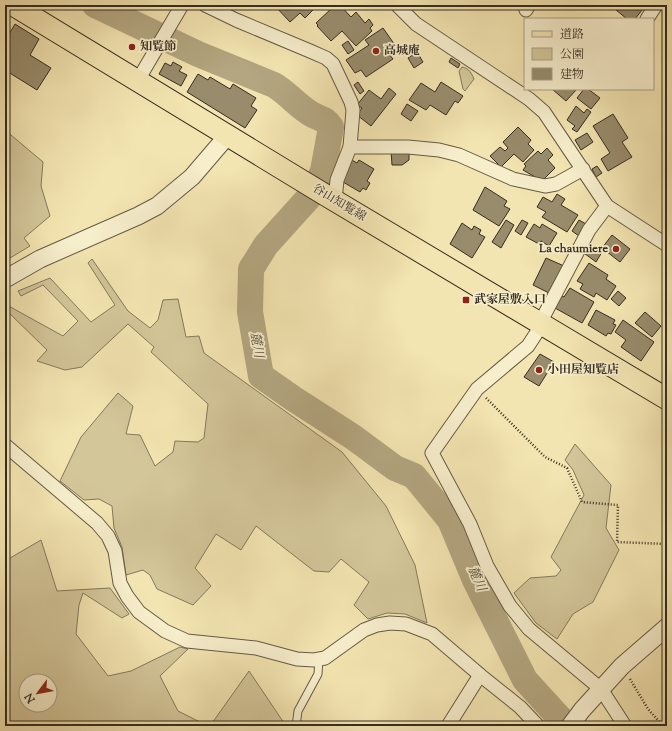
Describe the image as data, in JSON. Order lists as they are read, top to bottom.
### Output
{
  "streets": {
    "main road": ["谷山知覧線"]
  },
  "water": ["麓川"],
  "places": {
    "other": [
      "知覧節",
      "高城庵",
      "La chaumiere",
      "小田屋知覧店"
    ],
    "transit": ["武家屋敷入口"]
  },
  "legend": ["道路", "公園", "建物"],
  "north": "bottom left"
}
